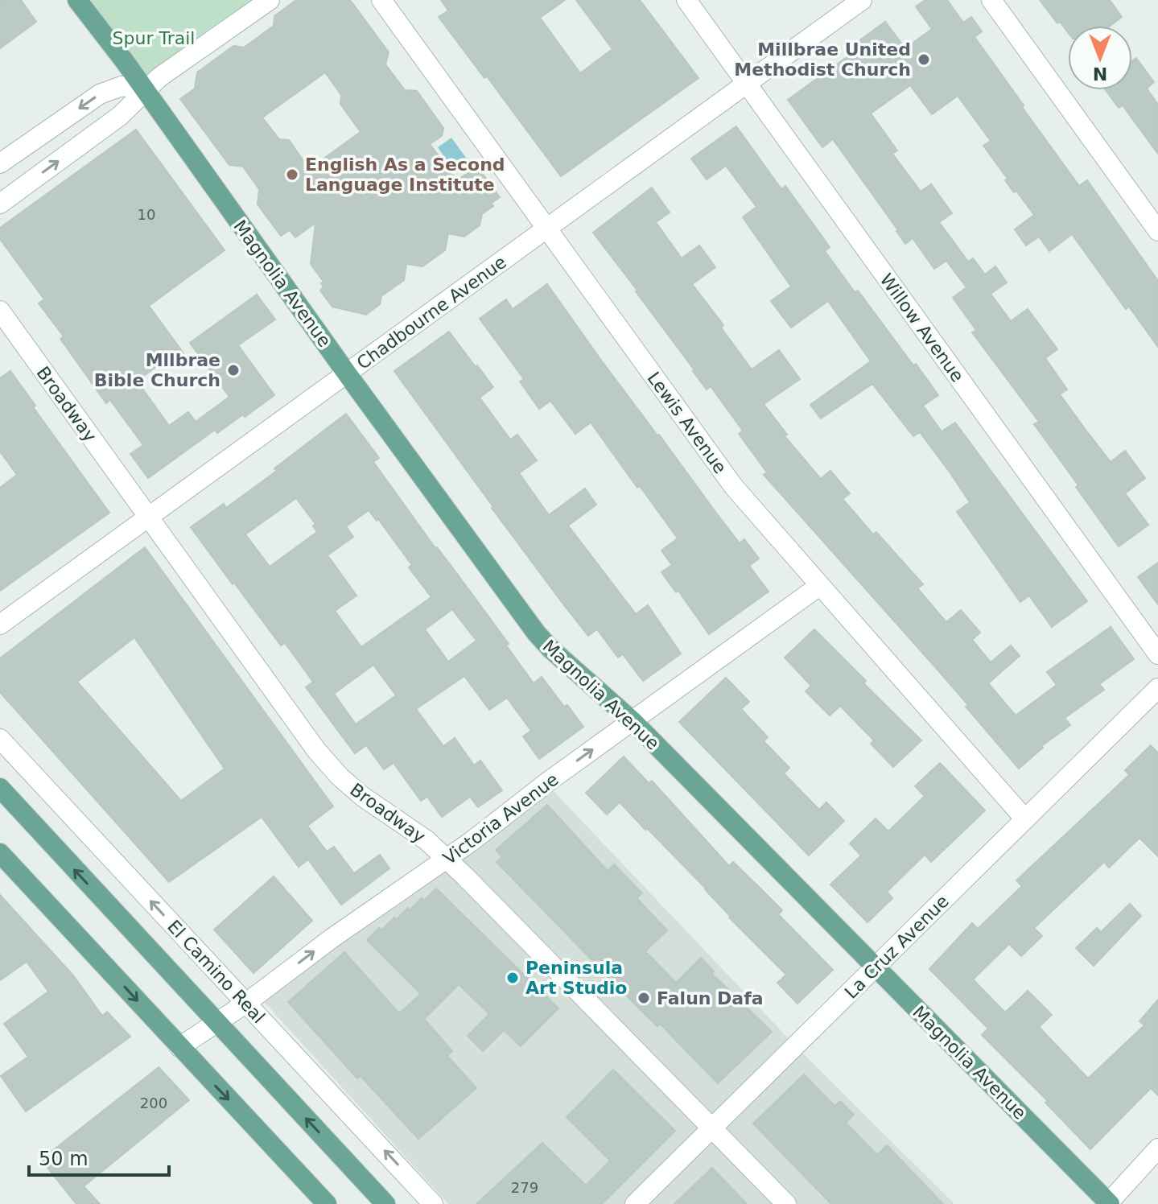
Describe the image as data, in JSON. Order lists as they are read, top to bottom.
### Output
{
  "streets": {
    "main road": ["Magnolia Avenue", "El Camino Real"],
    "street": [
      "Chadbourne Avenue",
      "Willow Avenue",
      "Broadway",
      "Lewis Avenue",
      "Victoria Avenue",
      "La Cruz Avenue"
    ]
  },
  "crossings": [
    ["Magnolia Avenue", "Chadbourne Avenue"],
    ["Magnolia Avenue", "Victoria Avenue"],
    ["Magnolia Avenue", "La Cruz Avenue"],
    ["Chadbourne Avenue", "Willow Avenue"],
    ["Chadbourne Avenue", "Broadway"],
    ["Chadbourne Avenue", "Lewis Avenue"],
    ["Broadway", "Victoria Avenue"],
    ["Broadway", "La Cruz Avenue"],
    ["Lewis Avenue", "Victoria Avenue"],
    ["Lewis Avenue", "La Cruz Avenue"],
    ["Victoria Avenue", "El Camino Real"]
  ],
  "one_way": ["Victoria Avenue", "El Camino Real"],
  "parks": ["Spur Trail"],
  "places": [
    "Millbrae United Methodist Church",
    "English As a Second Language Institute",
    "Mllbrae Bible Church",
    "Peninsula Art Studio",
    "Falun Dafa"
  ],
  "house_numbers": ["10", "200", "279"],
  "scale_bar": "50 m",
  "north": "bottom"
}
